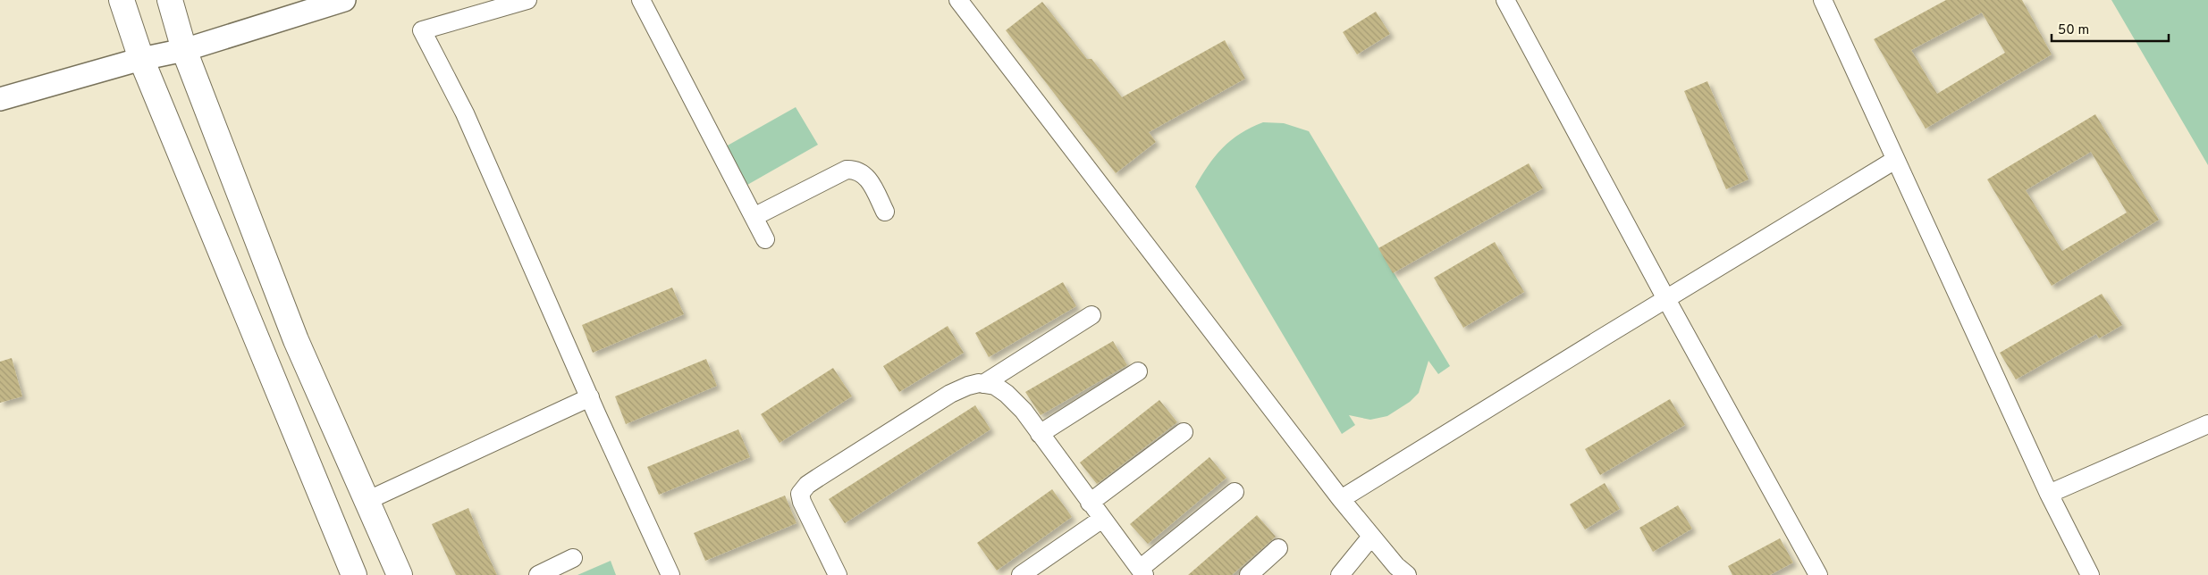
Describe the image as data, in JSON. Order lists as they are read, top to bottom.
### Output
{
  "scale_bar": "50 m"
}
